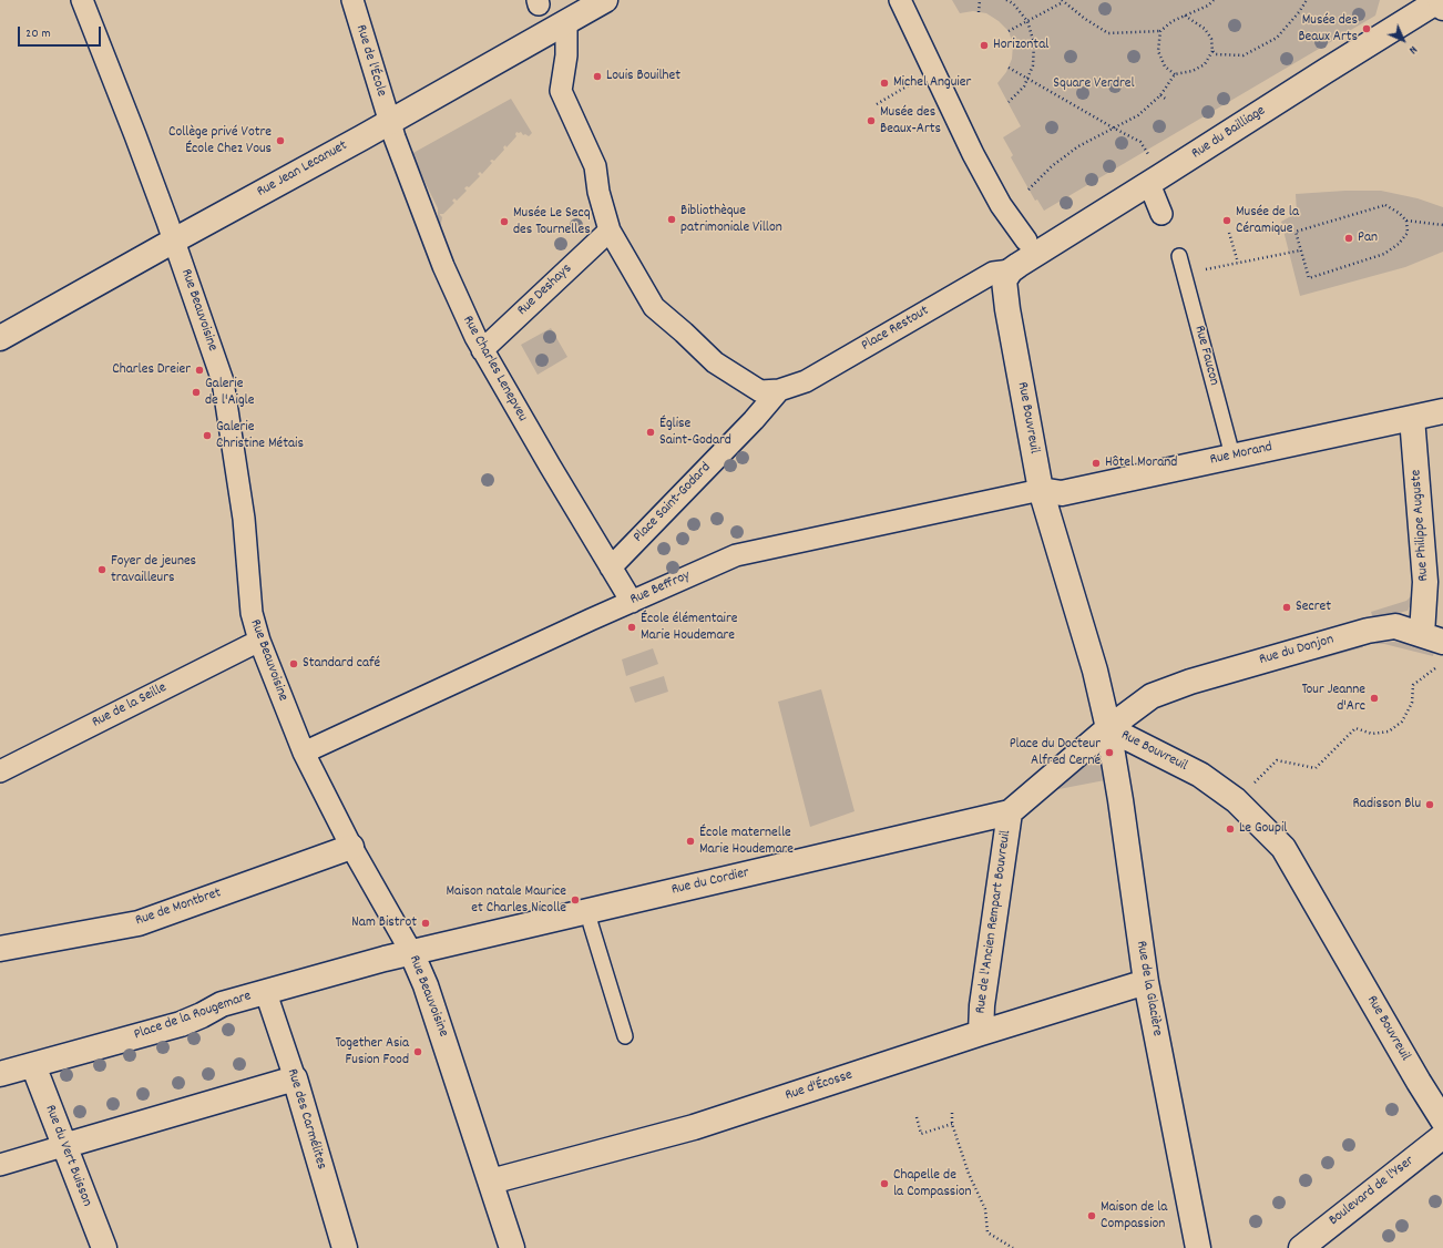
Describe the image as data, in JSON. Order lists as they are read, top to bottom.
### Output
{
  "streets": {
    "street": [
      "Rue de l'École",
      "Rue du Bailliage",
      "Rue Jean Lecanuet",
      "Rue Deshays",
      "Rue Beauvoisine",
      "Place Restout",
      "Rue Charles Lenepveu",
      "Rue Bouvreuil",
      "Rue Morand",
      "Place Saint-Godard",
      "Rue Philippe Auguste",
      "Rue Beffroy",
      "Rue du Donjon",
      "Rue de la Seille",
      "Rue du Cordier",
      "Rue de Montbret",
      "Rue de l'Ancien Rempart Bouvreuil",
      "Rue de la Glacière",
      "Place de la Rougemare",
      "Rue d'Écosse",
      "Rue des Carmélites",
      "Rue du Vert Buisson",
      "Boulevard de l'Yser"
    ],
    "lane": ["Rue Faucon"]
  },
  "crossings": [
    ["Rue de l'École", "Rue Jean Lecanuet"],
    ["Rue de l'École", "Rue Charles Lenepveu"],
    ["Rue du Bailliage", "Place Restout"],
    ["Rue du Bailliage", "Rue Bouvreuil"],
    ["Rue Jean Lecanuet", "Rue Beauvoisine"],
    ["Rue Jean Lecanuet", "Rue Charles Lenepveu"],
    ["Rue Deshays", "Rue Charles Lenepveu"],
    ["Rue Beauvoisine", "Rue Beffroy"],
    ["Rue Beauvoisine", "Rue de la Seille"],
    ["Rue Beauvoisine", "Rue du Cordier"],
    ["Rue Beauvoisine", "Rue de Montbret"],
    ["Rue Beauvoisine", "Place de la Rougemare"],
    ["Rue Beauvoisine", "Rue d'Écosse"],
    ["Place Restout", "Rue Bouvreuil"],
    ["Place Restout", "Place Saint-Godard"],
    ["Rue Faucon", "Rue Morand"],
    ["Rue Charles Lenepveu", "Place Saint-Godard"],
    ["Rue Charles Lenepveu", "Rue Beffroy"],
    ["Rue Bouvreuil", "Rue Morand"],
    ["Rue Bouvreuil", "Rue Beffroy"],
    ["Rue Bouvreuil", "Rue du Donjon"],
    ["Rue Bouvreuil", "Rue de la Glacière"],
    ["Rue Morand", "Rue Philippe Auguste"],
    ["Rue Morand", "Rue Beffroy"],
    ["Rue Philippe Auguste", "Rue du Donjon"],
    ["Rue du Donjon", "Rue de la Glacière"],
    ["Rue du Cordier", "Rue de l'Ancien Rempart Bouvreuil"],
    ["Rue du Cordier", "Place de la Rougemare"],
    ["Rue de l'Ancien Rempart Bouvreuil", "Rue d'Écosse"],
    ["Rue de la Glacière", "Rue d'Écosse"],
    ["Place de la Rougemare", "Rue des Carmélites"],
    ["Place de la Rougemare", "Rue du Vert Buisson"]
  ],
  "parks": ["Square Verdrel"],
  "places": [
    "Musée des Beaux Arts",
    "Horizontal",
    "Louis Bouilhet",
    "Michel Anguier",
    "Musée des Beaux-Arts",
    "Collège privé Votre École Chez Vous",
    "Bibliothèque patrimoniale Villon",
    "Musée de la Céramique",
    "Musée Le Secq des Tournelles",
    "Pan",
    "Charles Dreier",
    "Galerie de l'Aigle",
    "Église Saint-Godard",
    "Galerie Christine Métais",
    "Hôtel Morand",
    "Foyer de jeunes travailleurs",
    "Secret",
    "École élémentaire Marie Houdemare",
    "Standard café",
    "Tour Jeanne d'Arc",
    "Place du Docteur Alfred Cerné",
    "Radisson Blu",
    "Le Goupil",
    "École maternelle Marie Houdemare",
    "Maison natale Maurice et Charles Nicolle",
    "Nam Bistrot",
    "Together Asia Fusion Food",
    "Chapelle de la Compassion",
    "Maison de la Compassion"
  ],
  "scale_bar": "20 m",
  "north": "bottom right"
}
